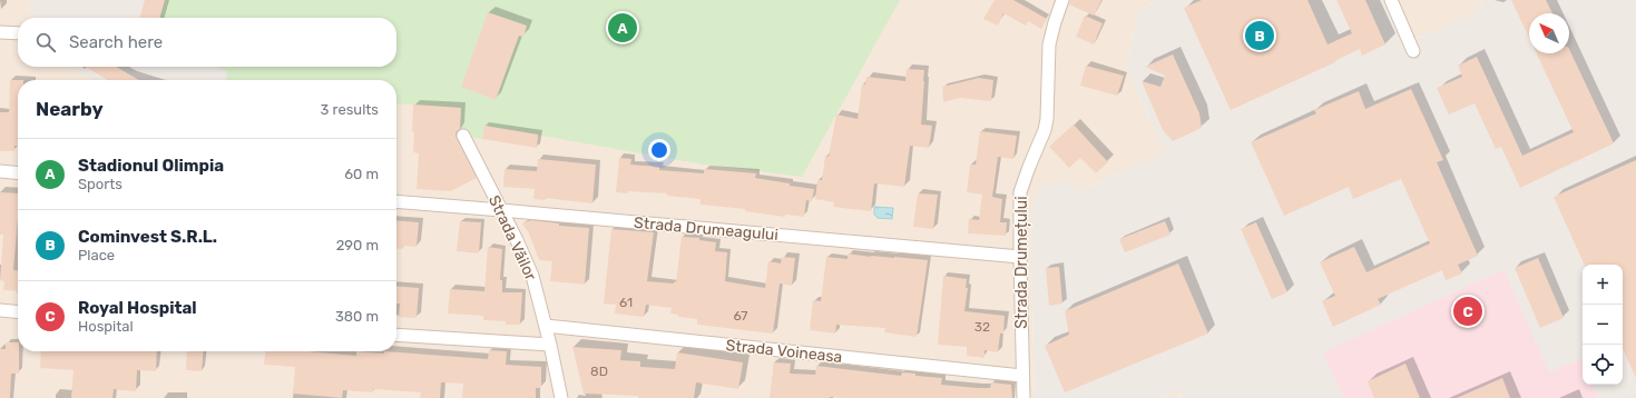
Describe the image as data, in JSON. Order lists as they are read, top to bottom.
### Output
{
  "streets": {
    "street": [
      "Strada Drumeagului",
      "Strada Văilor",
      "Strada Drumețului",
      "Strada Voineasa"
    ]
  },
  "crossings": [
    ["Strada Drumeagului", "Strada Văilor"],
    ["Strada Drumeagului", "Strada Drumețului"],
    ["Strada Văilor", "Strada Voineasa"],
    ["Strada Drumețului", "Strada Voineasa"]
  ],
  "house_numbers": [
    "61",
    "67",
    "32",
    "8D"
  ],
  "north": "top left",
  "page": {
    "pins": ["A", "B", "C"],
    "search": "Search here",
    "heading": ["Nearby", "3 results"],
    "list": [
      {
        "mark": "A",
        "name": "Stadionul Olimpia",
        "note": "Sports",
        "value": "60 m"
      },
      {
        "mark": "B",
        "name": "Cominvest S.R.L.",
        "note": "Place",
        "value": "290 m"
      },
      {
        "mark": "C",
        "name": "Royal Hospital",
        "note": "Hospital",
        "value": "380 m"
      }
    ],
    "map_buttons": ["+", "−"]
  }
}
